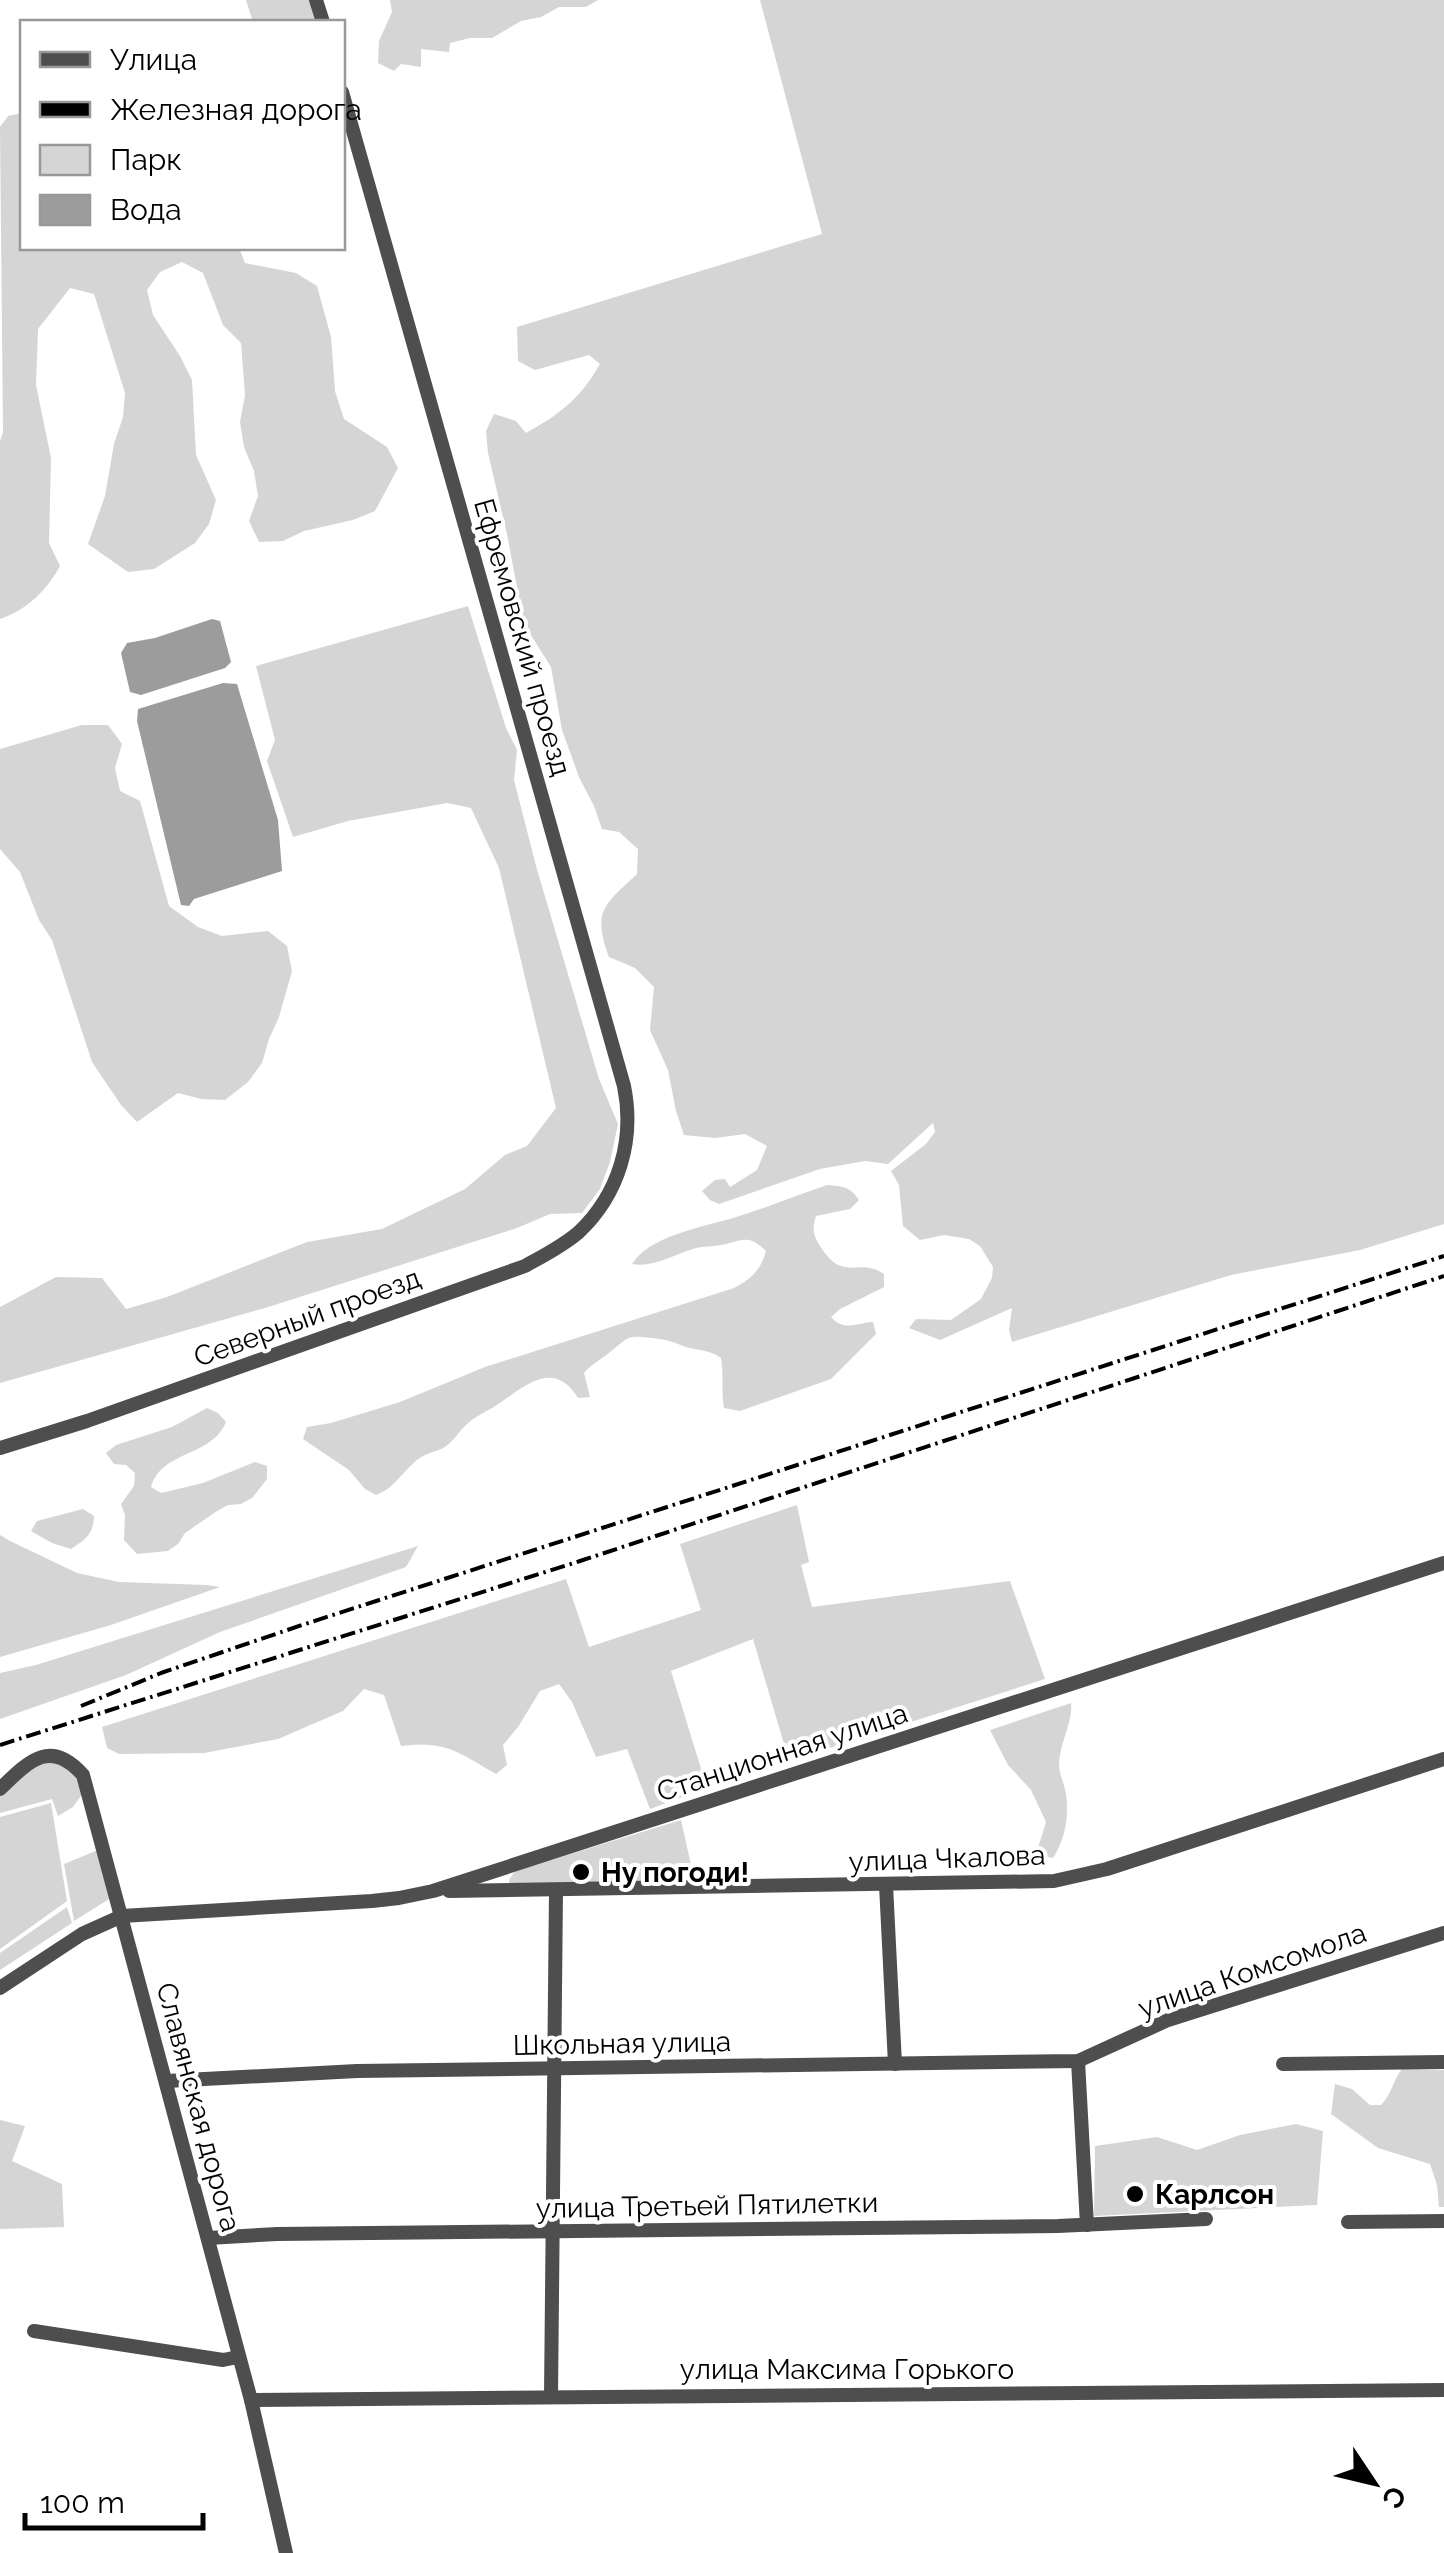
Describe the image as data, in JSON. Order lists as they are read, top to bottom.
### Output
{
  "streets": {
    "street": [
      "Ефремовский проезд",
      "Северный проезд",
      "Станционная улица",
      "улица Чкалова",
      "улица Комсомола",
      "Школьная улица",
      "Славянская дорога",
      "улица Третьей Пятилетки",
      "улица Максима Горького"
    ]
  },
  "crossings": [
    ["Ефремовский проезд", "Северный проезд"],
    ["Станционная улица", "улица Чкалова"],
    ["Станционная улица", "Славянская дорога"],
    ["улица Комсомола", "Школьная улица"],
    ["Школьная улица", "Славянская дорога"],
    ["Славянская дорога", "улица Третьей Пятилетки"],
    ["Славянская дорога", "улица Максима Горького"]
  ],
  "places": ["Ну погоди!", "Карлсон"],
  "legend": [
    "Улица",
    "Железная дорога",
    "Парк",
    "Вода"
  ],
  "scale_bar": "100 m",
  "north": "bottom right"
}
